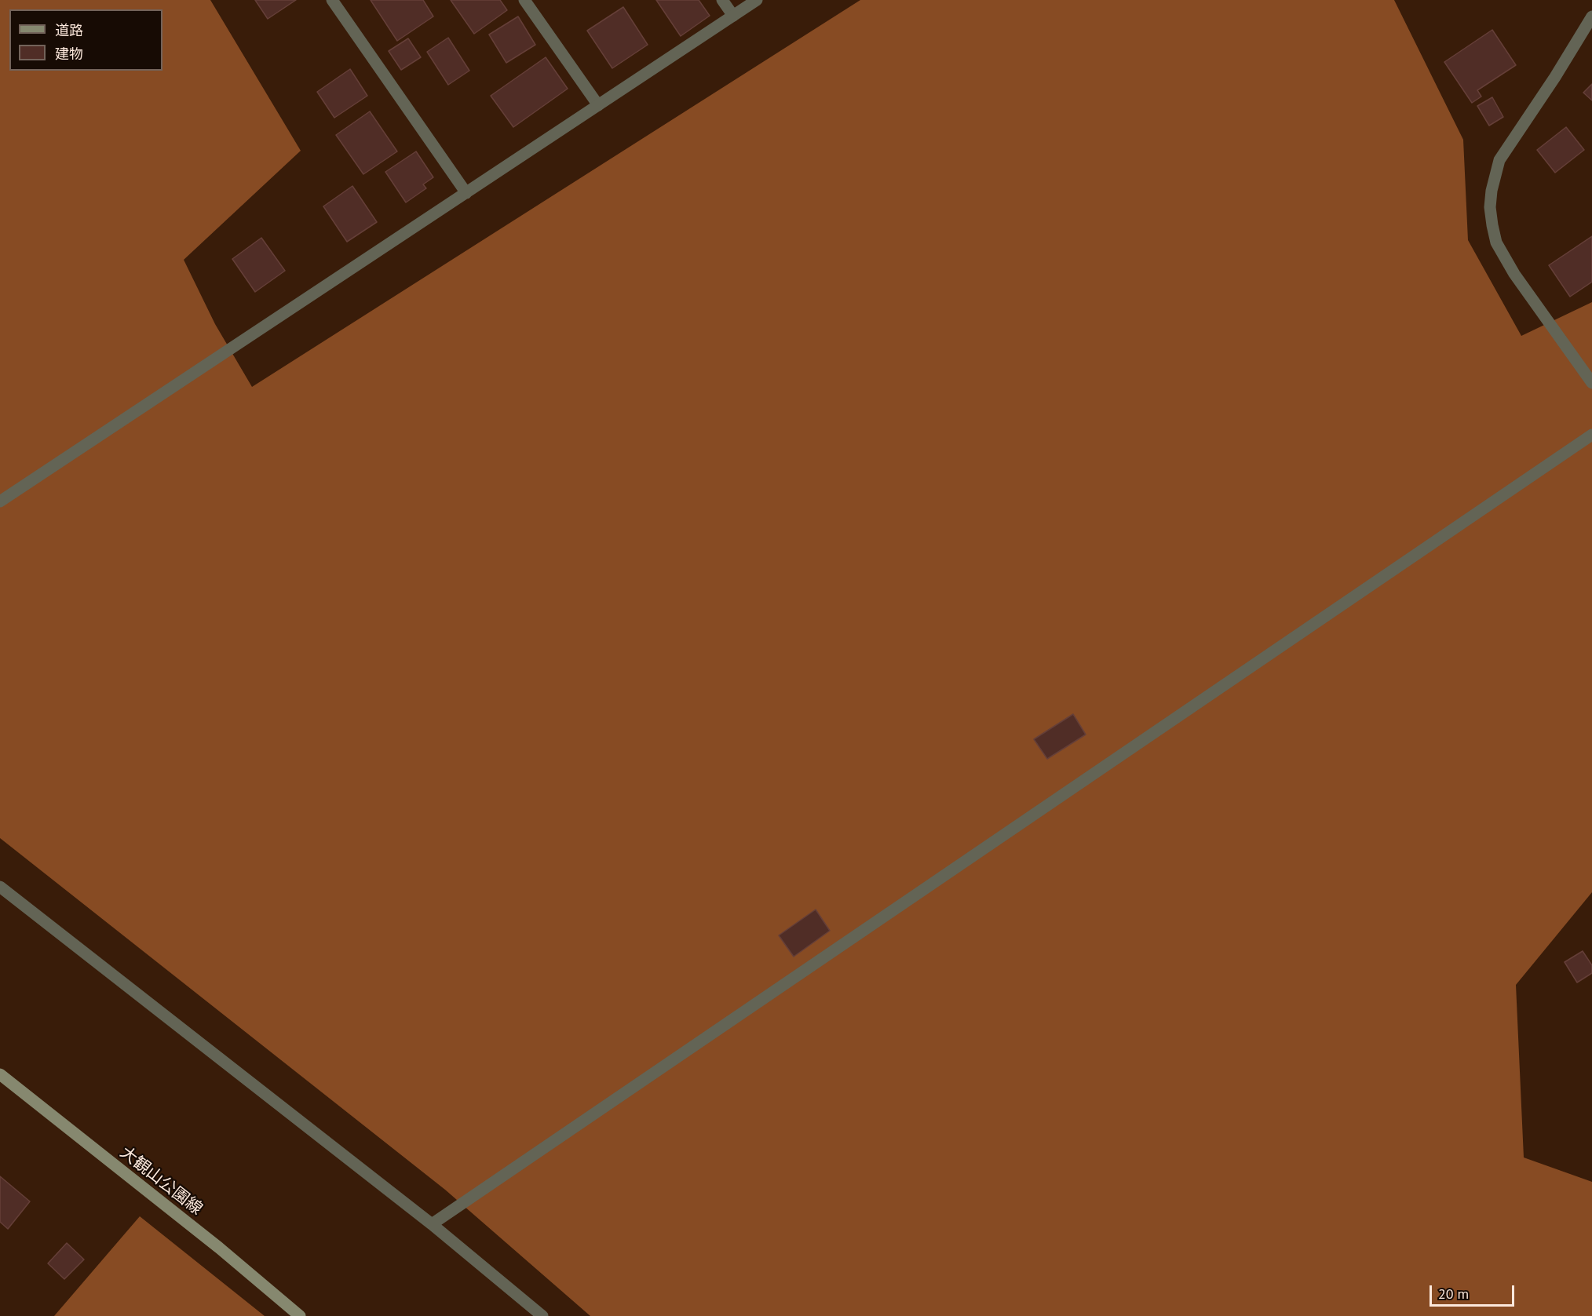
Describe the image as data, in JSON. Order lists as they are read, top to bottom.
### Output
{
  "streets": {
    "main road": ["大観山公園線"]
  },
  "legend": ["道路", "建物"],
  "scale_bar": "20 m"
}
